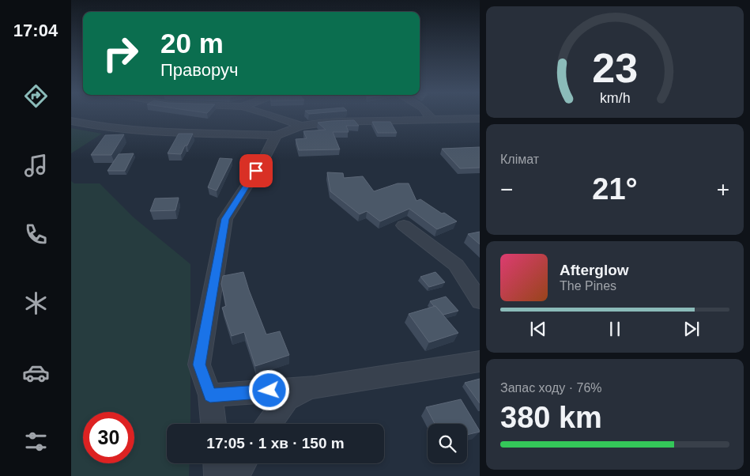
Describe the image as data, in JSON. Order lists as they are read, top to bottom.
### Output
{
  "page": {
    "tabs": "17:04",
    "turn": ["20 m", "Праворуч"],
    "tile": [
      "Клімат",
      ["Запас ходу · 76%", "380 km"]
    ],
    "heat": ["−", "21°", "+"],
    "song": ["Afterglow", "The Pines"],
    "limit": "30",
    "trip": "17:05 · 1 хв · 150 m",
    "gauge": ["23", "km/h"]
  }
}
